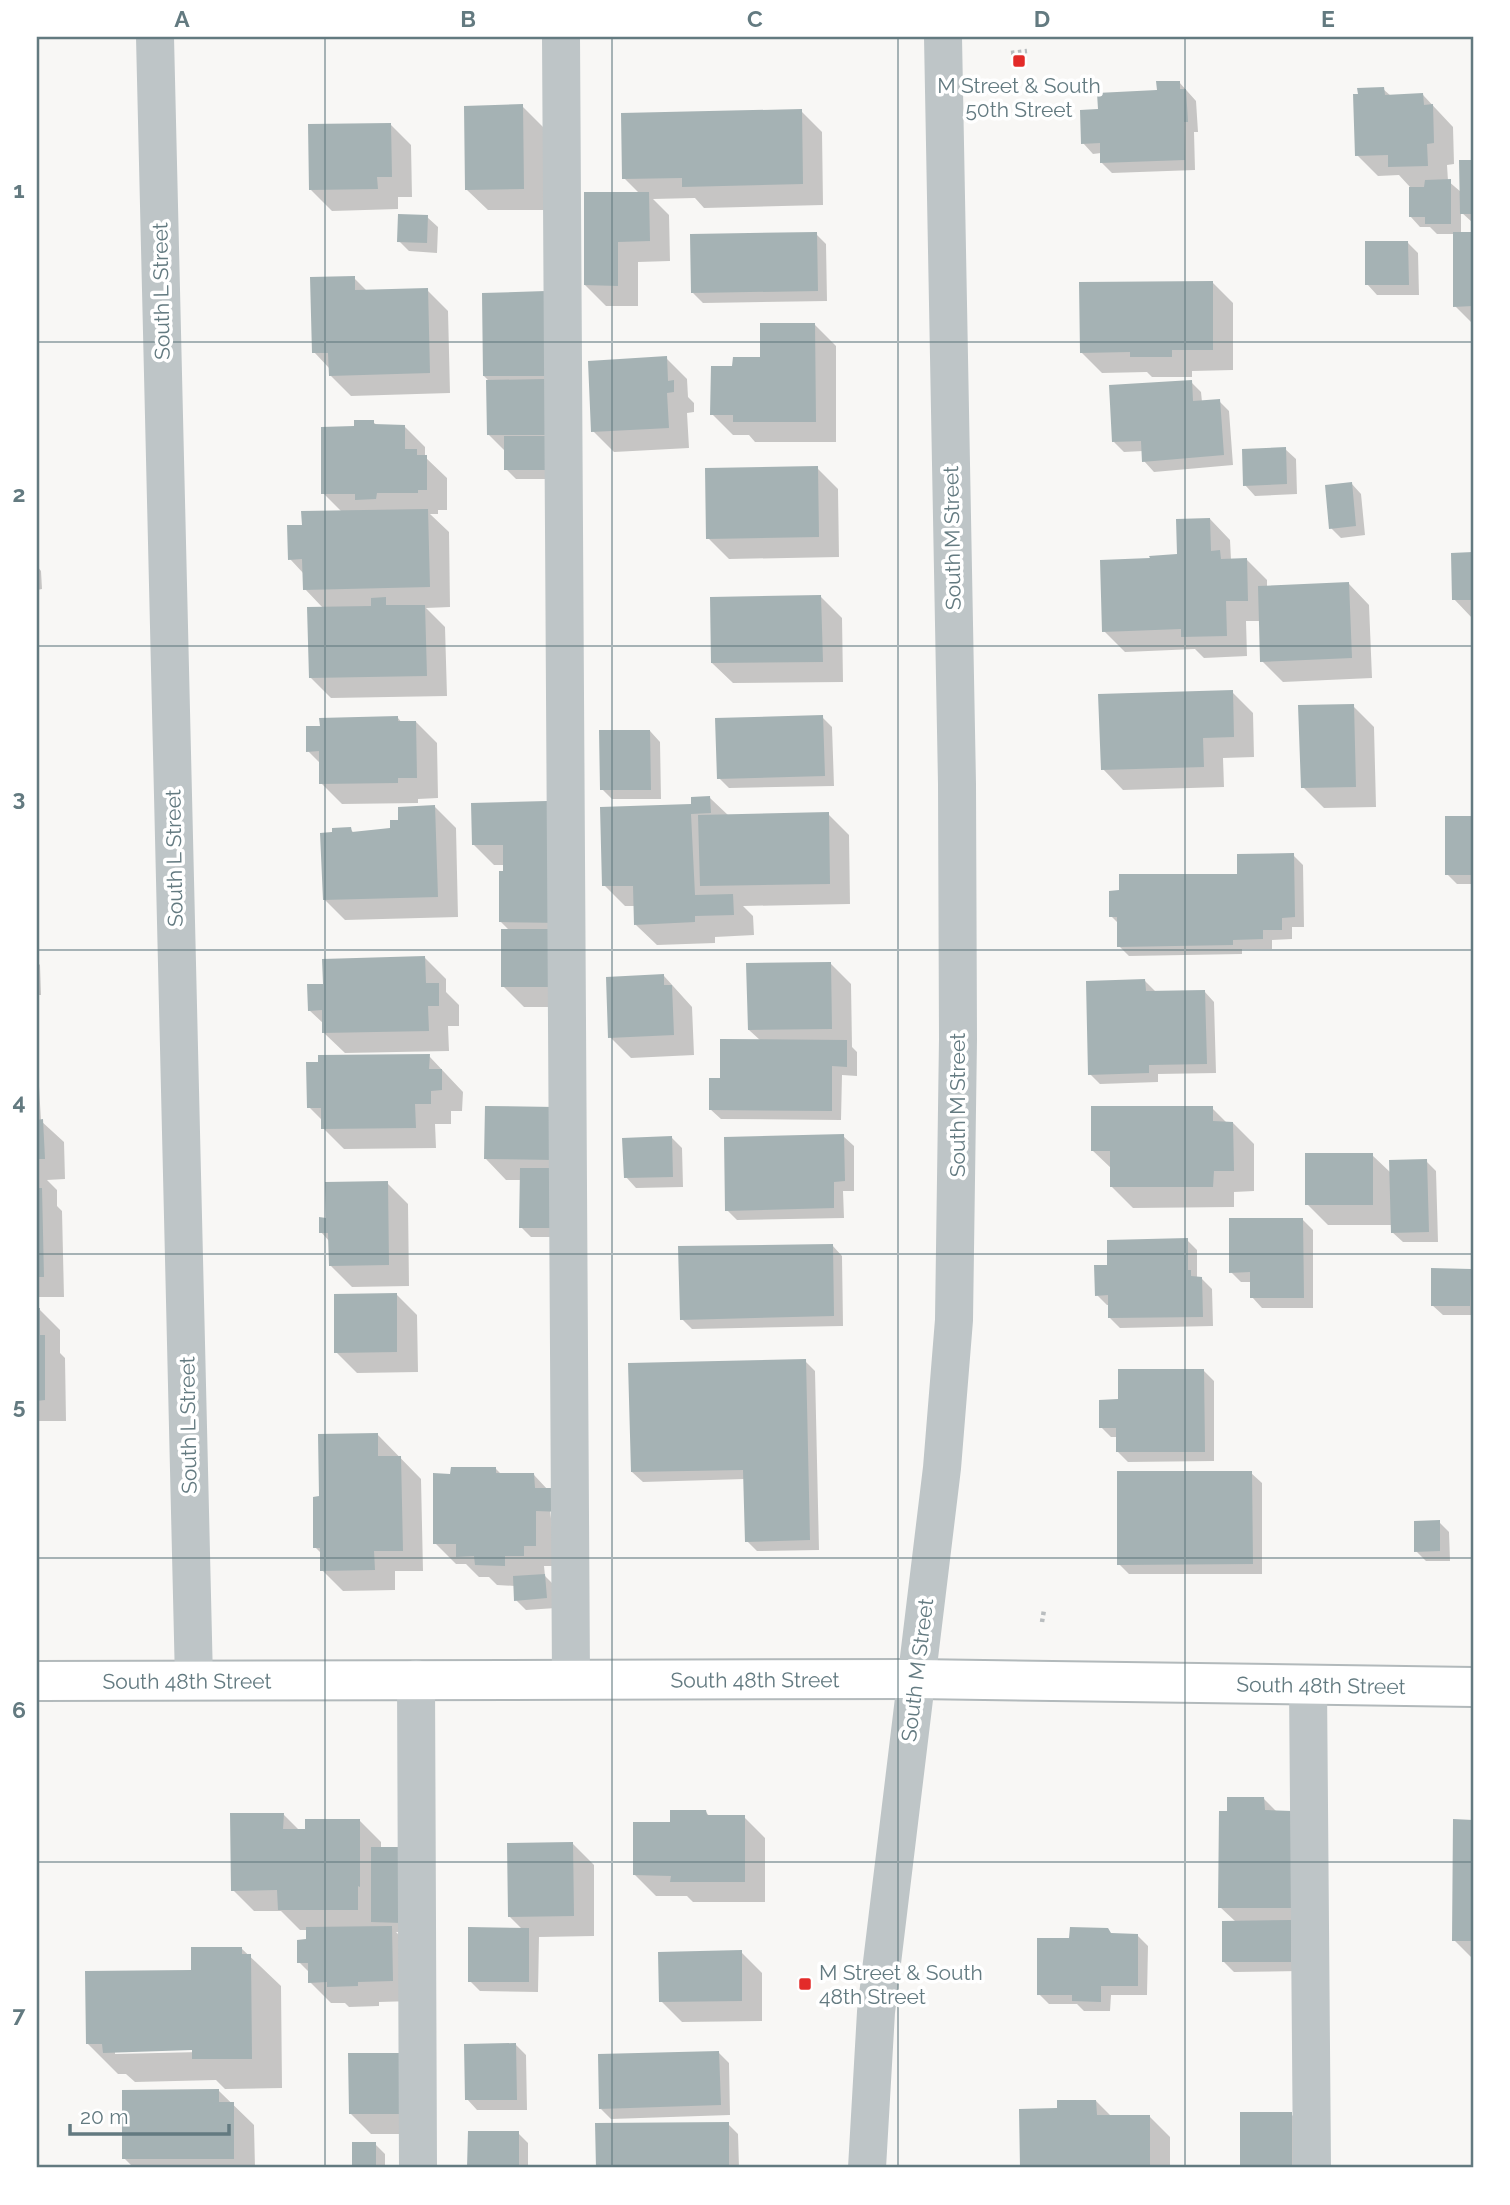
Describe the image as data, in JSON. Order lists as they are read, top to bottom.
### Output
{
  "streets": {
    "main road": ["South 48th Street"],
    "street": ["South L Street", "South M Street"]
  },
  "crossings": [
    ["South L Street", "South 48th Street"],
    ["South M Street", "South 48th Street"]
  ],
  "places": {
    "transit": ["M Street & South 50th Street", "M Street & South 48th Street"]
  },
  "scale_bar": "20 m",
  "grid": {
    "columns": [
      "A",
      "B",
      "C",
      "D",
      "E"
    ],
    "rows": [
      "1",
      "2",
      "3",
      "4",
      "5",
      "6",
      "7"
    ]
  }
}
